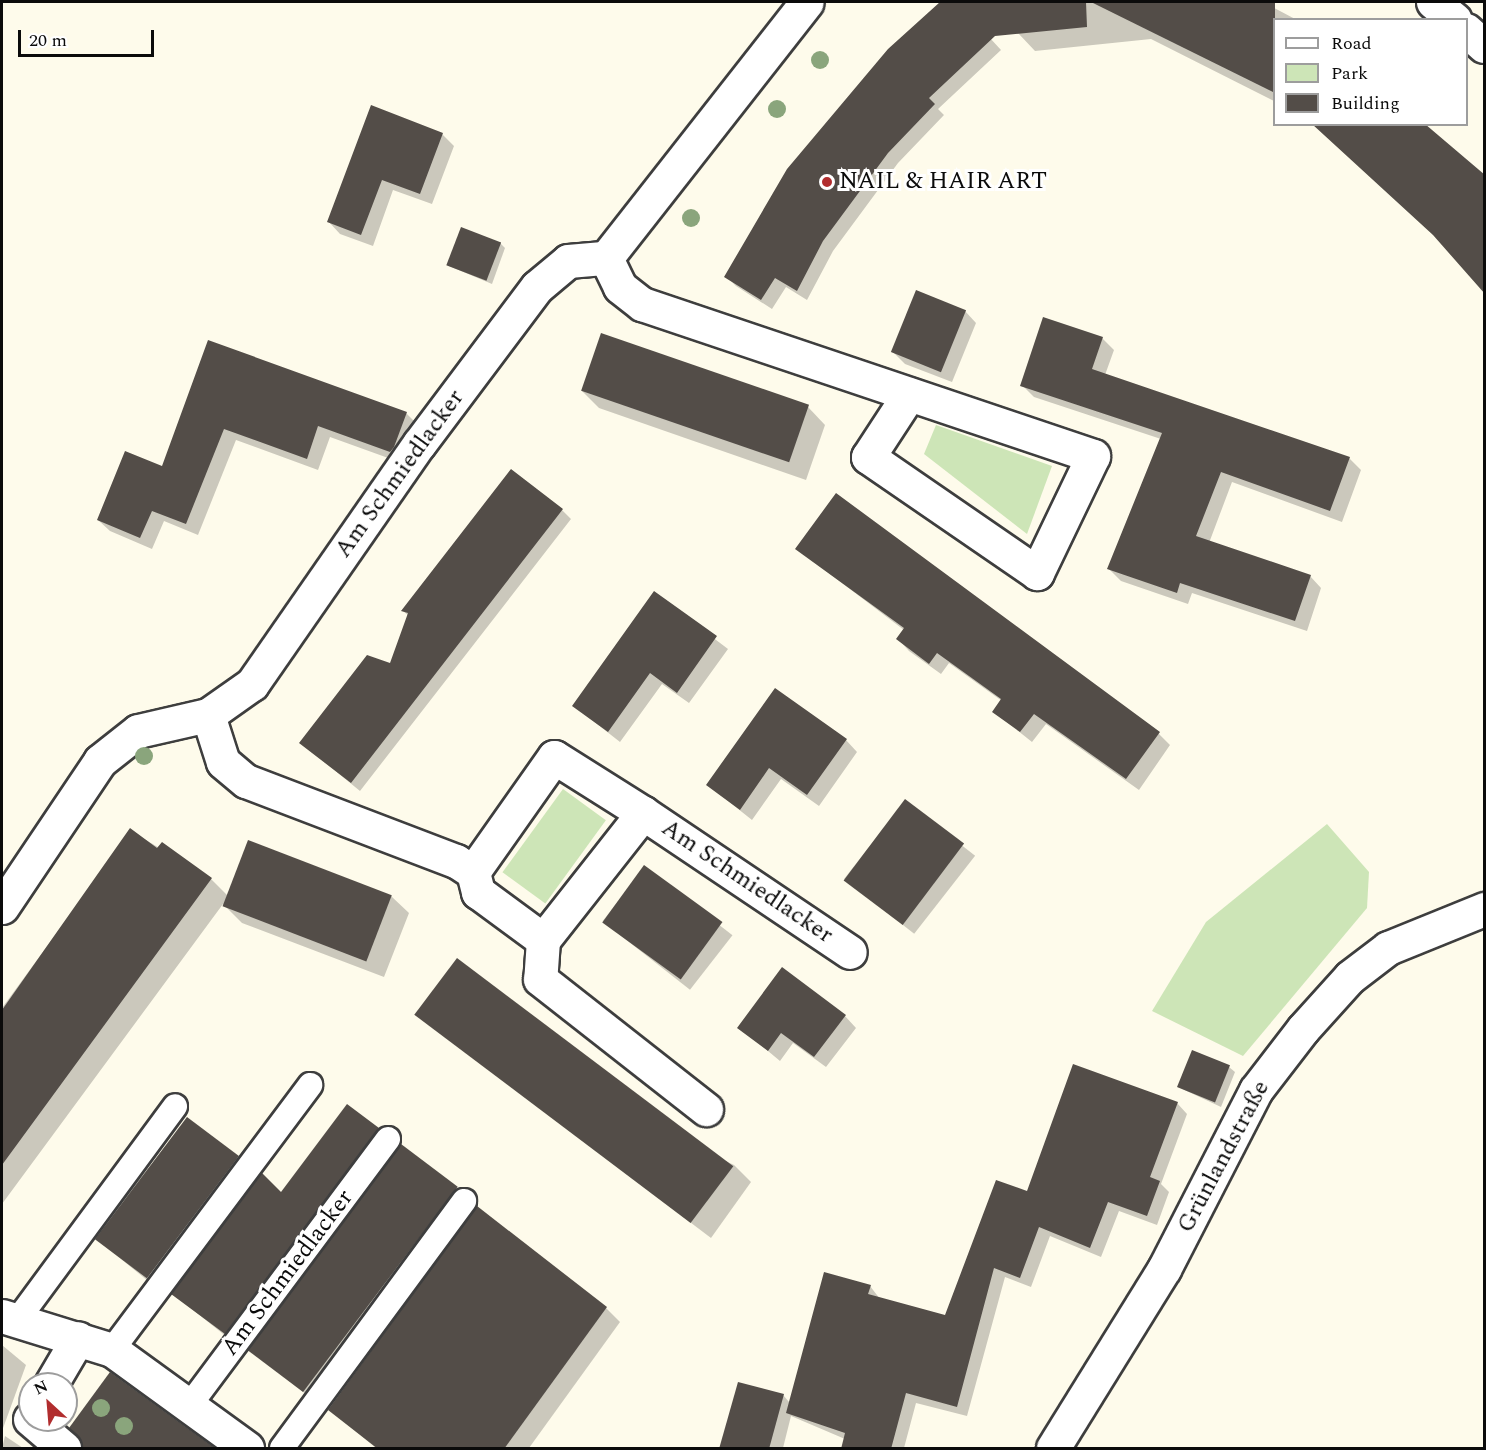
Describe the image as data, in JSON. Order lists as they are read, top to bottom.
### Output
{
  "streets": {
    "street": ["Am Schmiedlacker", "Grünlandstraße"]
  },
  "places": ["NAIL & HAIR ART"],
  "legend": ["Road", "Park", "Building"],
  "scale_bar": "20 m",
  "north": "top left"
}
